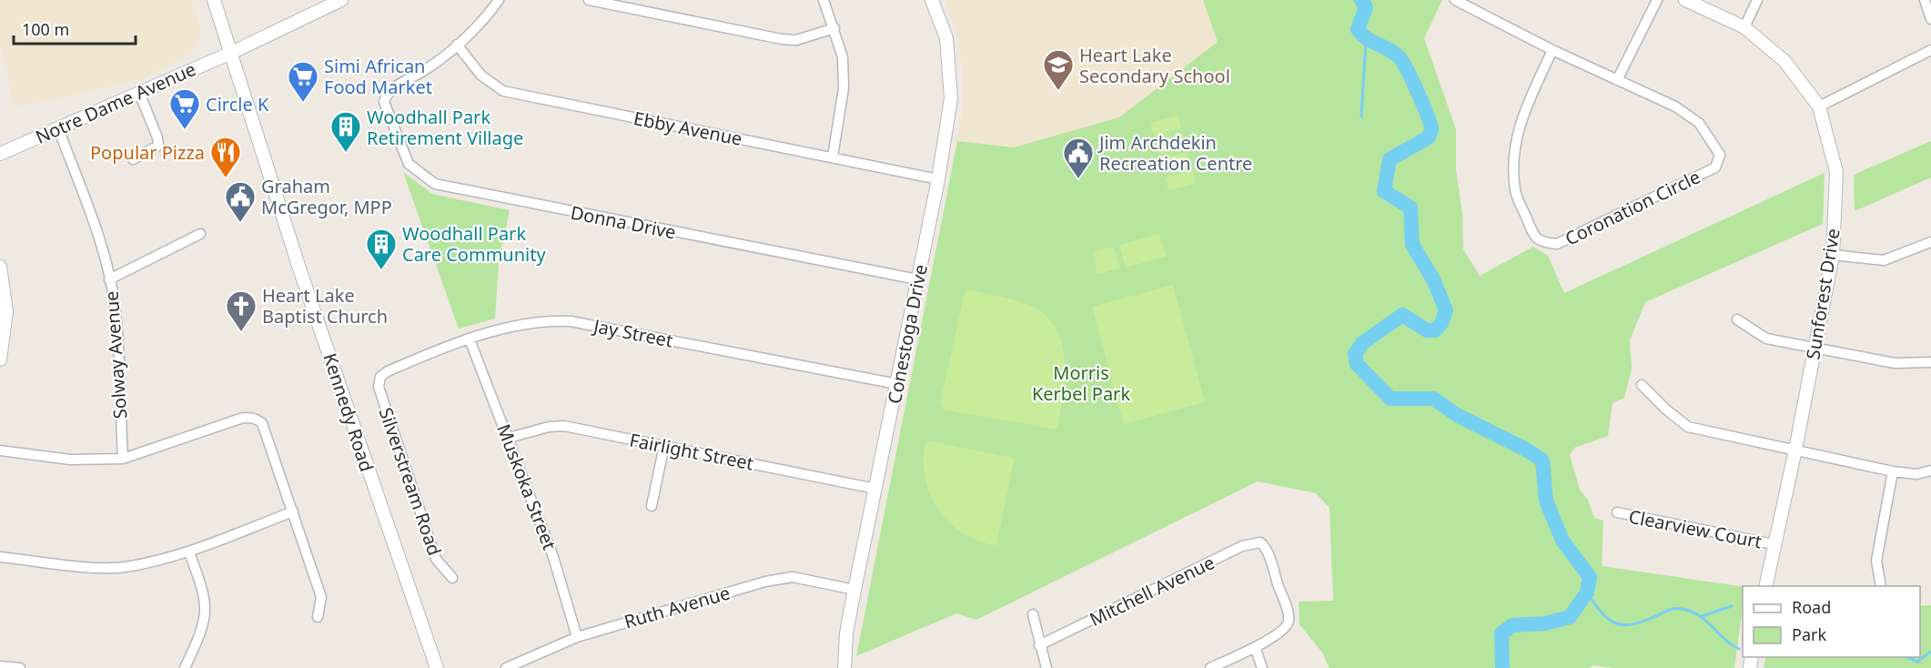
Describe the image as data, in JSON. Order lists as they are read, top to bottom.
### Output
{
  "streets": {
    "street": [
      "Notre Dame Avenue",
      "Ebby Avenue",
      "Coronation Circle",
      "Donna Drive",
      "Sunforest Drive",
      "Jay Street",
      "Conestoga Drive",
      "Solway Avenue",
      "Kennedy Road",
      "Fairlight Street",
      "Silverstream Road",
      "Muskoka Street",
      "Clearview Court",
      "Mitchell Avenue",
      "Ruth Avenue"
    ]
  },
  "crossings": [
    ["Notre Dame Avenue", "Solway Avenue"],
    ["Notre Dame Avenue", "Kennedy Road"],
    ["Ebby Avenue", "Donna Drive"],
    ["Ebby Avenue", "Conestoga Drive"],
    ["Donna Drive", "Conestoga Drive"],
    ["Sunforest Drive", "Clearview Court"],
    ["Jay Street", "Conestoga Drive"],
    ["Jay Street", "Silverstream Road"],
    ["Jay Street", "Muskoka Street"],
    ["Conestoga Drive", "Fairlight Street"],
    ["Conestoga Drive", "Ruth Avenue"],
    ["Fairlight Street", "Muskoka Street"],
    ["Muskoka Street", "Ruth Avenue"]
  ],
  "parks": ["Morris Kerbel Park"],
  "places": {
    "school or university": ["Heart Lake Secondary School"],
    "supermarket": ["Simi African Food Market", "Circle K"],
    "building": ["Woodhall Park Retirement Village", "Woodhall Park Care Community"],
    "restaurant": ["Popular Pizza"],
    "public building": ["Jim Archdekin Recreation Centre", "Graham McGregor, MPP"],
    "church": ["Heart Lake Baptist Church"]
  },
  "legend": ["Road", "Park"],
  "scale_bar": "100 m"
}
